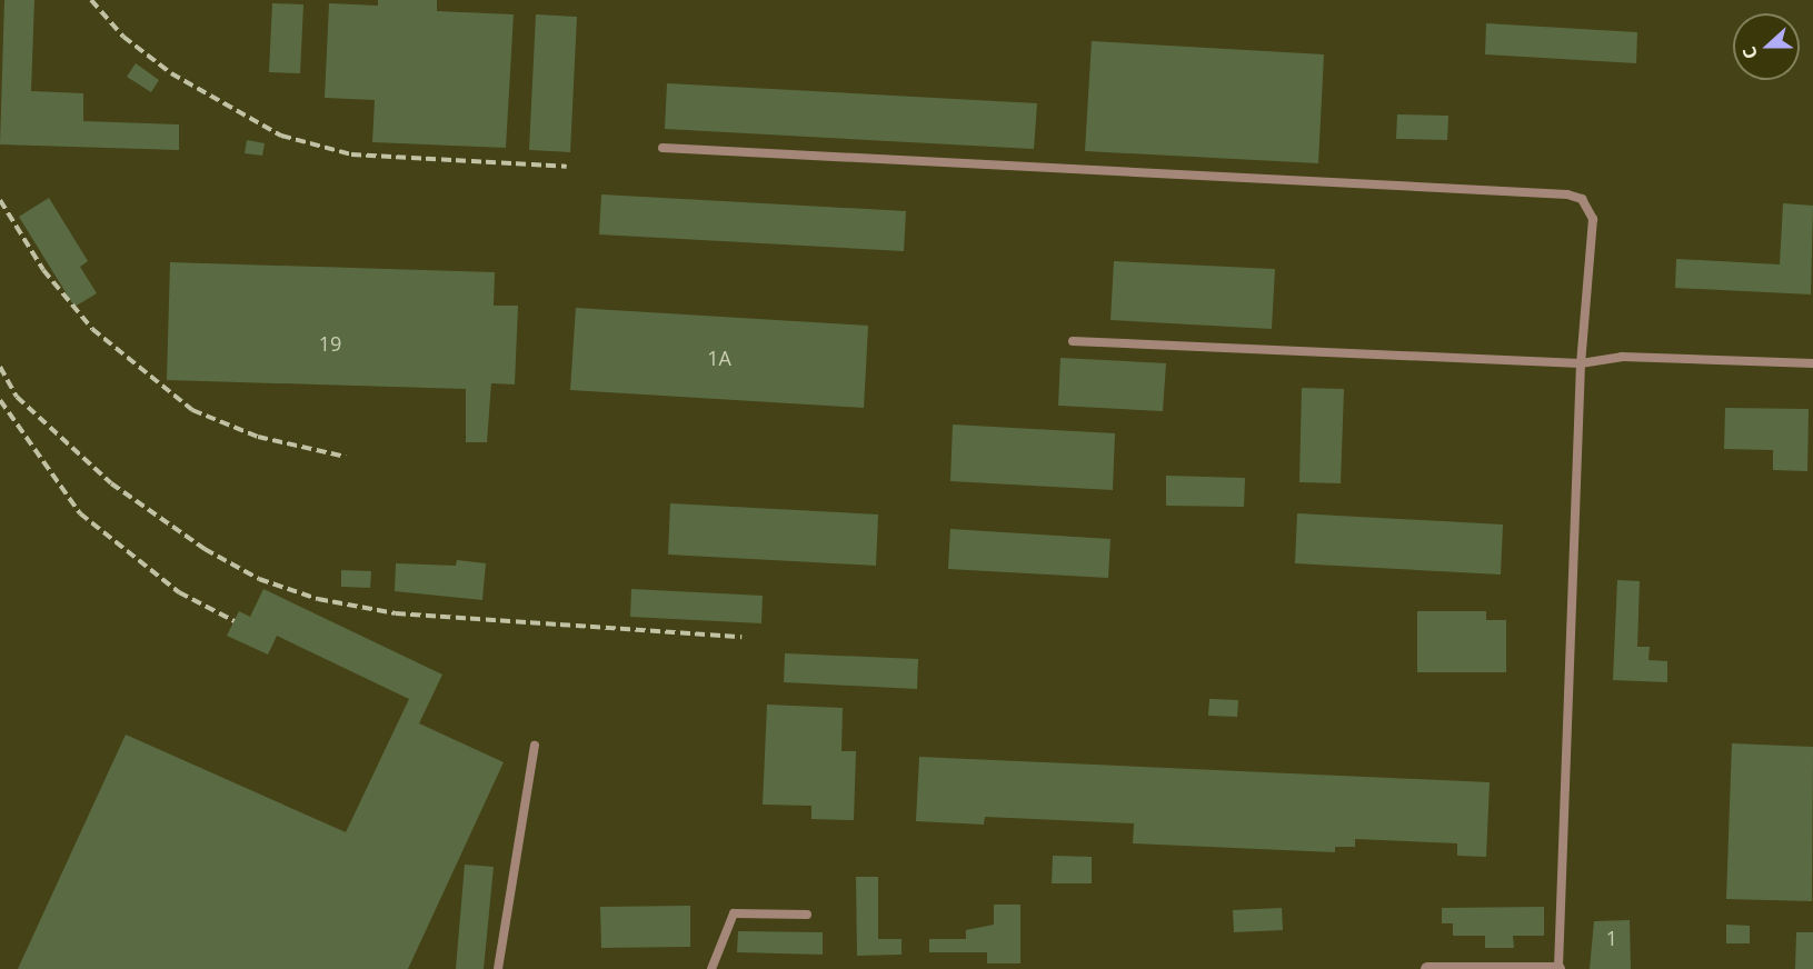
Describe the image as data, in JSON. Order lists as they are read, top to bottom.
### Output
{
  "house_numbers": ["19", "1А", "1"],
  "north": "left"
}
